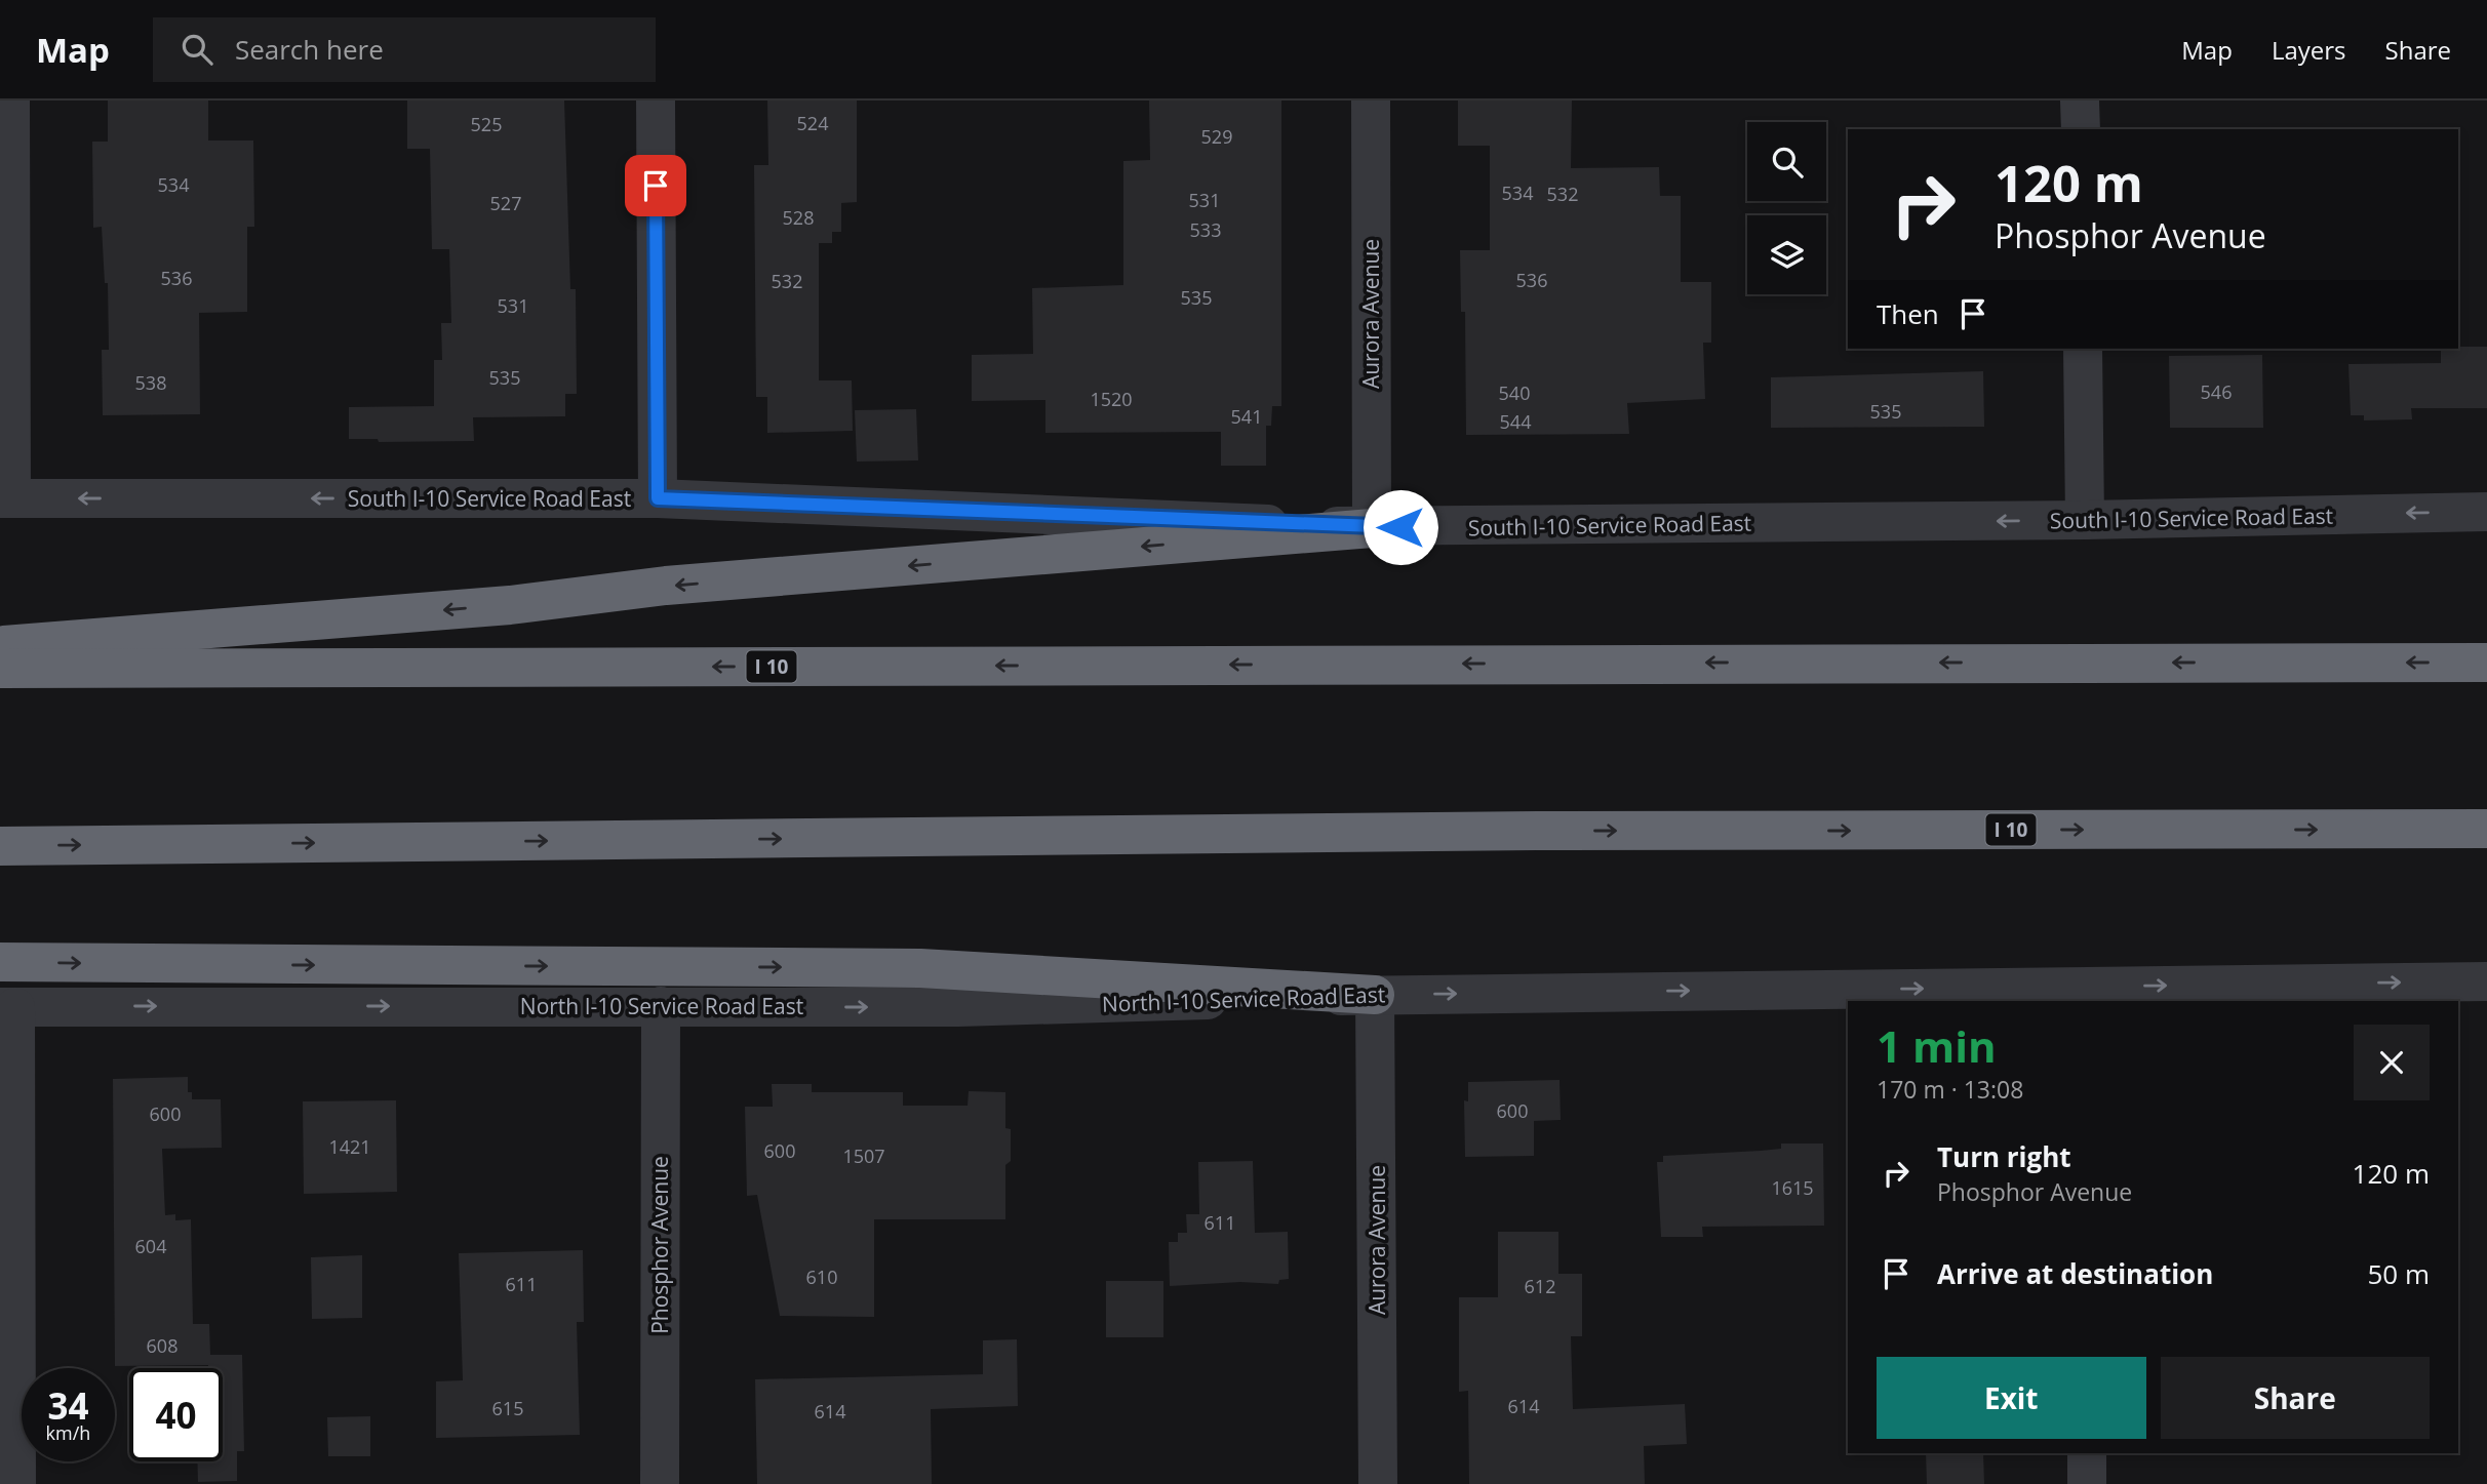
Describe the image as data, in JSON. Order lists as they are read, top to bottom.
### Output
{
  "streets": {
    "highway": ["I 10"],
    "street": [
      "Aurora Avenue",
      "South I-10 Service Road East",
      "North I-10 Service Road East",
      "Phosphor Avenue"
    ]
  },
  "crossings": [
    ["Aurora Avenue", "South I-10 Service Road East"],
    ["Aurora Avenue", "North I-10 Service Road East"],
    ["North I-10 Service Road East", "Phosphor Avenue"]
  ],
  "one_way": ["South I-10 Service Road East", "North I-10 Service Road East"],
  "house_numbers": [
    "524",
    "525",
    "529",
    "534",
    "534",
    "532",
    "531",
    "527",
    "528",
    "533",
    "536",
    "536",
    "532",
    "535",
    "531",
    "535",
    "538",
    "546",
    "540",
    "1520",
    "535",
    "541",
    "544",
    "600",
    "600",
    "1421",
    "600",
    "1507",
    "1615",
    "611",
    "604",
    "610",
    "611",
    "612",
    "608",
    "614",
    "615",
    "614"
  ],
  "page": {
    "header": "Map",
    "search": "Search here",
    "nav": ["Map", "Layers", "Share"],
    "turn": ["120 m", "Phosphor Avenue"],
    "then": "Then",
    "heading": ["1 min", "170 m · 13:08"],
    "list": [
      {
        "name": "Turn right",
        "note": "Phosphor Avenue",
        "value": "120 m"
      },
      {
        "name": "Arrive at destination",
        "value": "50 m"
      }
    ],
    "buttons": ["Exit", "Share"],
    "speed": "34 km/h",
    "limit": "40"
  }
}
